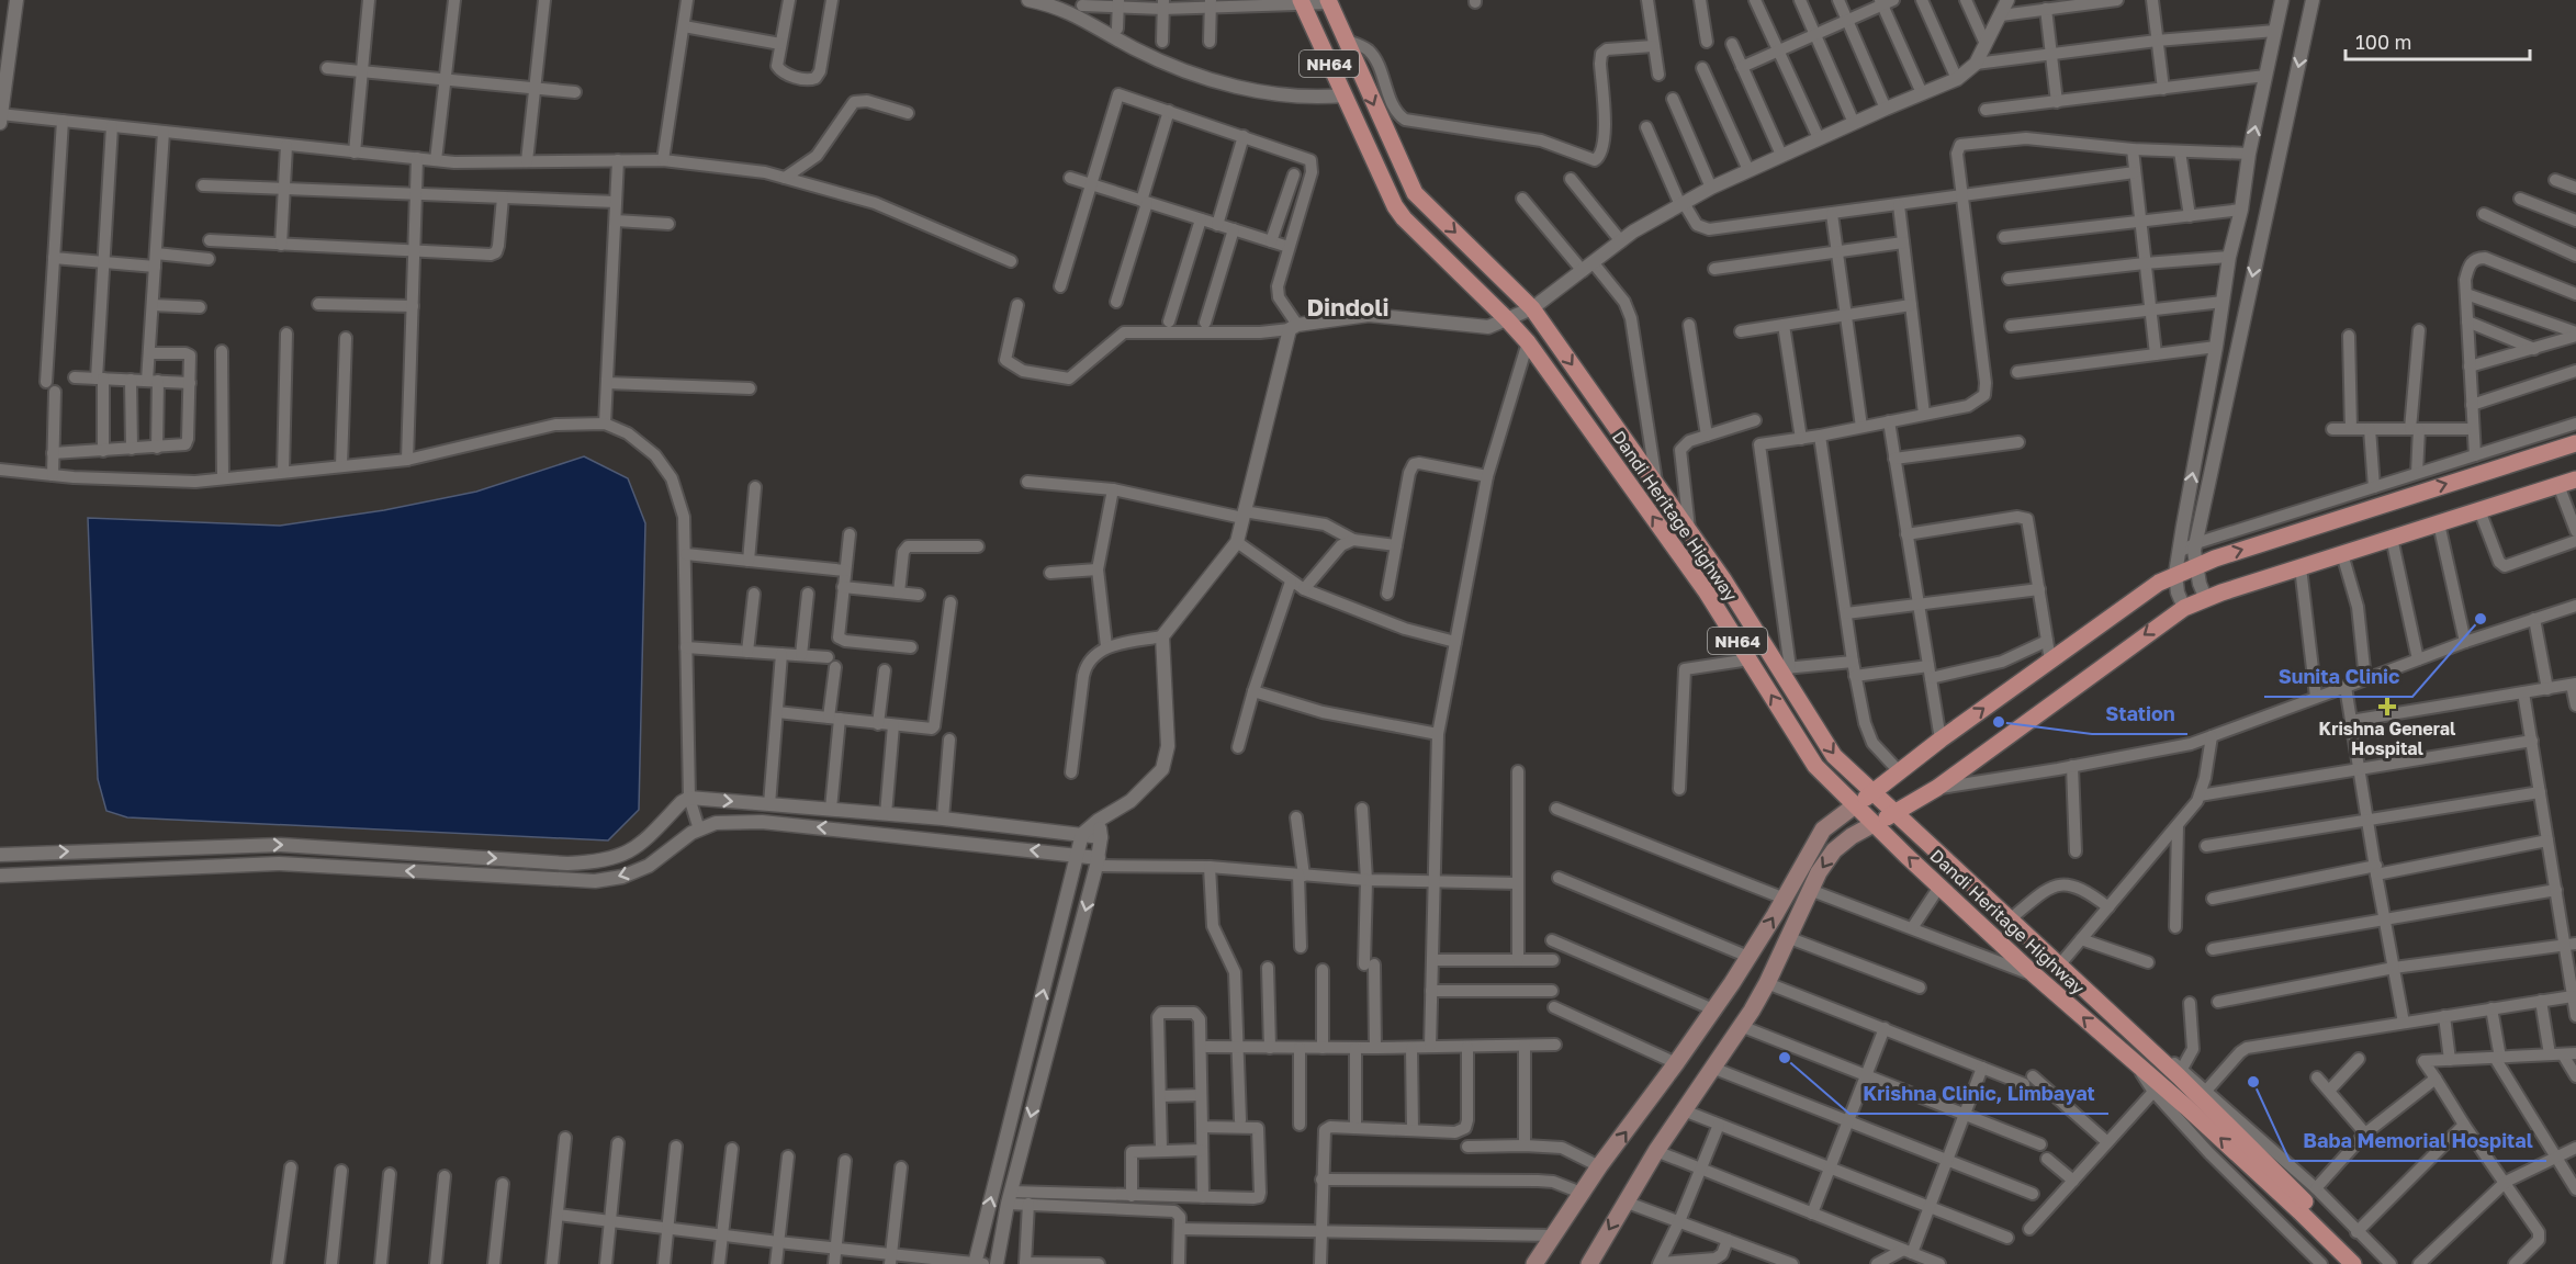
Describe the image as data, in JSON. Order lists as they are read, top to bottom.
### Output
{
  "streets": {
    "main road": ["NH64", "Dandi Heritage Highway"]
  },
  "crossings": [
    ["NH64", "Dandi Heritage Highway"]
  ],
  "districts": ["Dindoli"],
  "places": {
    "other": [
      "Sunita Clinic",
      "Station",
      "Krishna Clinic, Limbayat",
      "Baba Memorial Hospital"
    ],
    "health": ["Krishna General Hospital"]
  },
  "scale_bar": "100 m"
}
